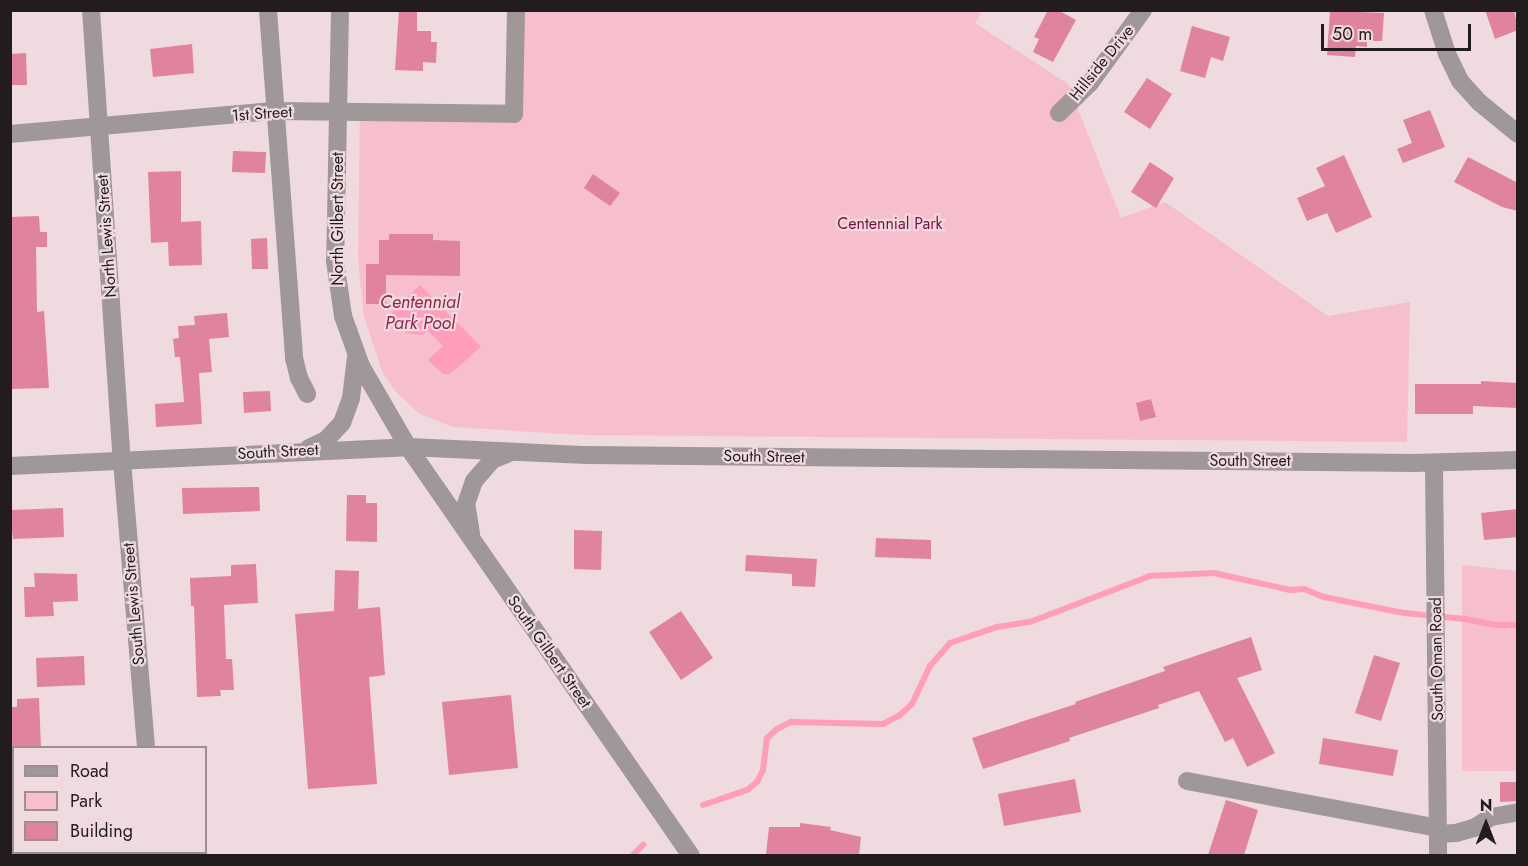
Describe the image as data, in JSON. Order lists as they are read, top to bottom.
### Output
{
  "streets": {
    "street": [
      "Hillside Drive",
      "1st Street",
      "North Gilbert Street",
      "North Lewis Street",
      "South Street",
      "South Lewis Street",
      "South Gilbert Street",
      "South Oman Road"
    ]
  },
  "crossings": [
    ["1st Street", "North Gilbert Street"],
    ["1st Street", "North Lewis Street"],
    ["North Gilbert Street", "South Street"],
    ["North Gilbert Street", "South Gilbert Street"],
    ["North Lewis Street", "South Street"],
    ["North Lewis Street", "South Lewis Street"],
    ["South Street", "South Lewis Street"],
    ["South Street", "South Gilbert Street"],
    ["South Street", "South Oman Road"]
  ],
  "water": ["Centennial Park Pool"],
  "parks": ["Centennial Park"],
  "legend": ["Road", "Park", "Building"],
  "scale_bar": "50 m",
  "north": "top"
}
